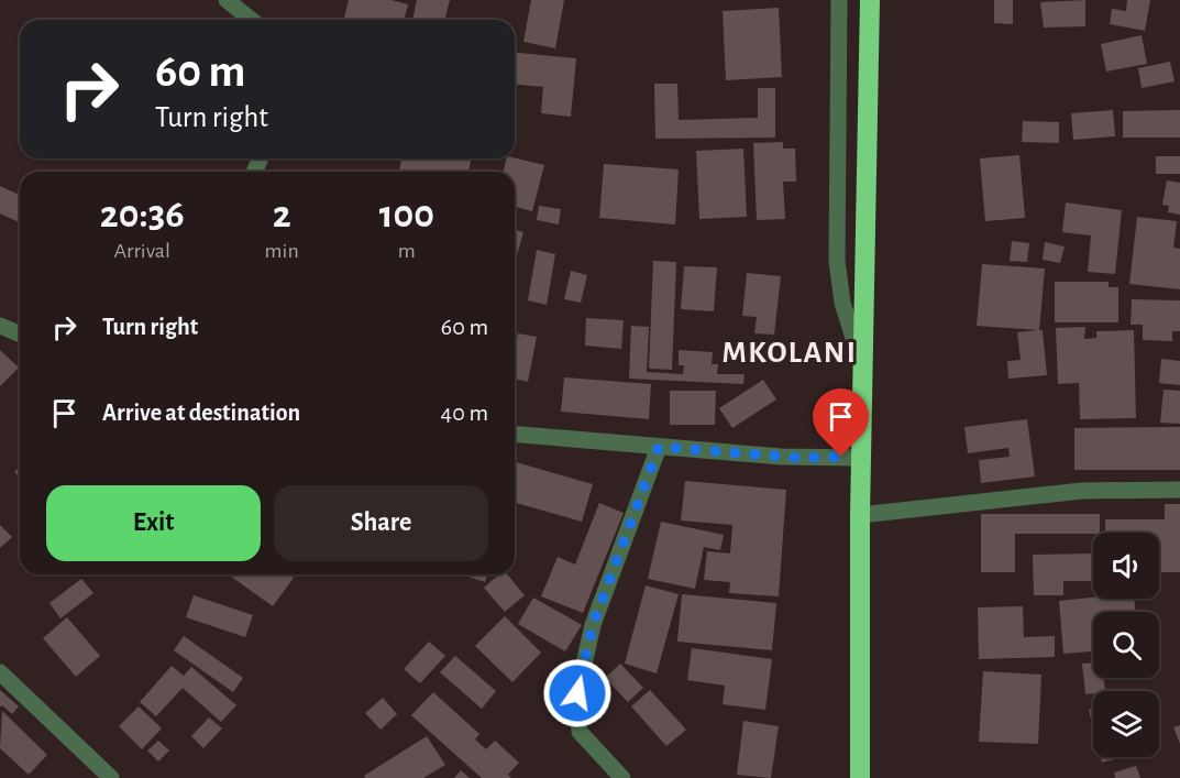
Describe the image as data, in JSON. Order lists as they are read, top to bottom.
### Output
{
  "districts": ["MKOLANI"],
  "page": {
    "turn": ["60 m", "Turn right"],
    "eta": [
      "20:36",
      "Arrival",
      "2",
      "min",
      "100",
      "m"
    ],
    "list": [
      {
        "name": "Turn right",
        "value": "60 m"
      },
      {
        "name": "Arrive at destination",
        "value": "40 m"
      }
    ],
    "buttons": ["Exit", "Share"]
  }
}
